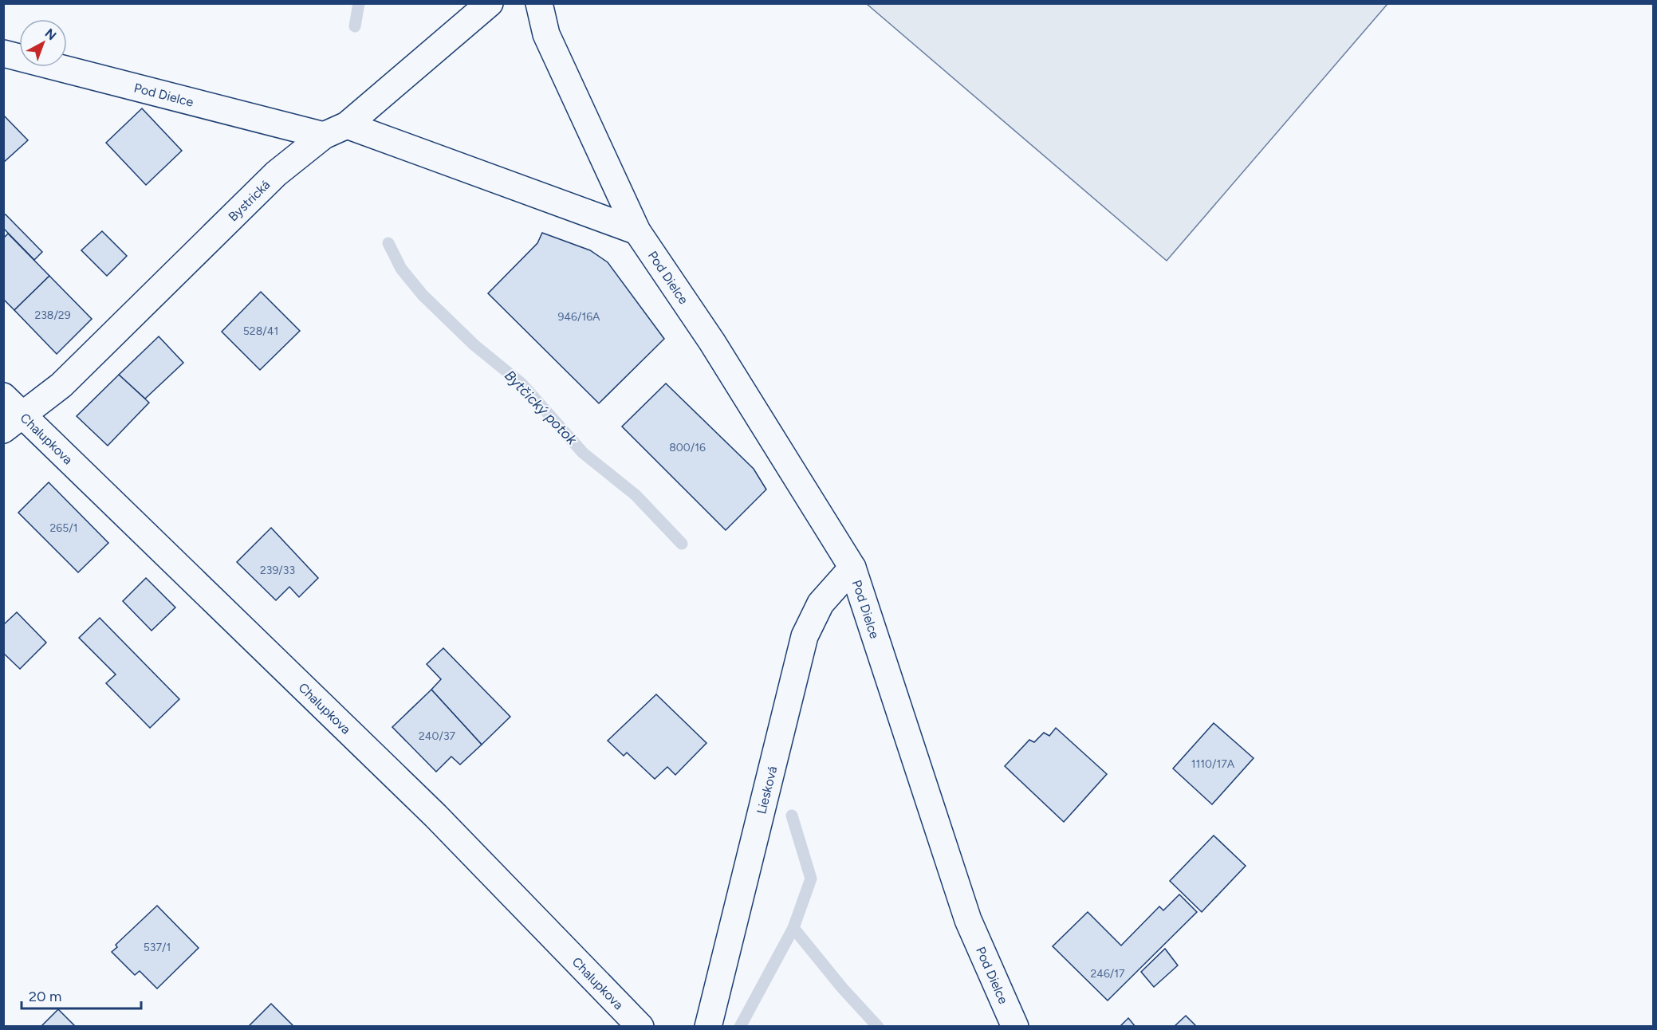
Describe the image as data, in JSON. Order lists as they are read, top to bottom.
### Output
{
  "streets": {
    "street": [
      "Pod Dielce",
      "Bystrická",
      "Chalupkova",
      "Liesková"
    ]
  },
  "crossings": [
    ["Pod Dielce", "Bystrická"],
    ["Pod Dielce", "Liesková"],
    ["Bystrická", "Chalupkova"]
  ],
  "water": ["Bytčický potok"],
  "house_numbers": [
    "238/29",
    "946/16A",
    "528/41",
    "800/16",
    "265/1",
    "239/33",
    "240/37",
    "1110/17A",
    "537/1",
    "246/17"
  ],
  "scale_bar": "20 m",
  "north": "top right"
}
